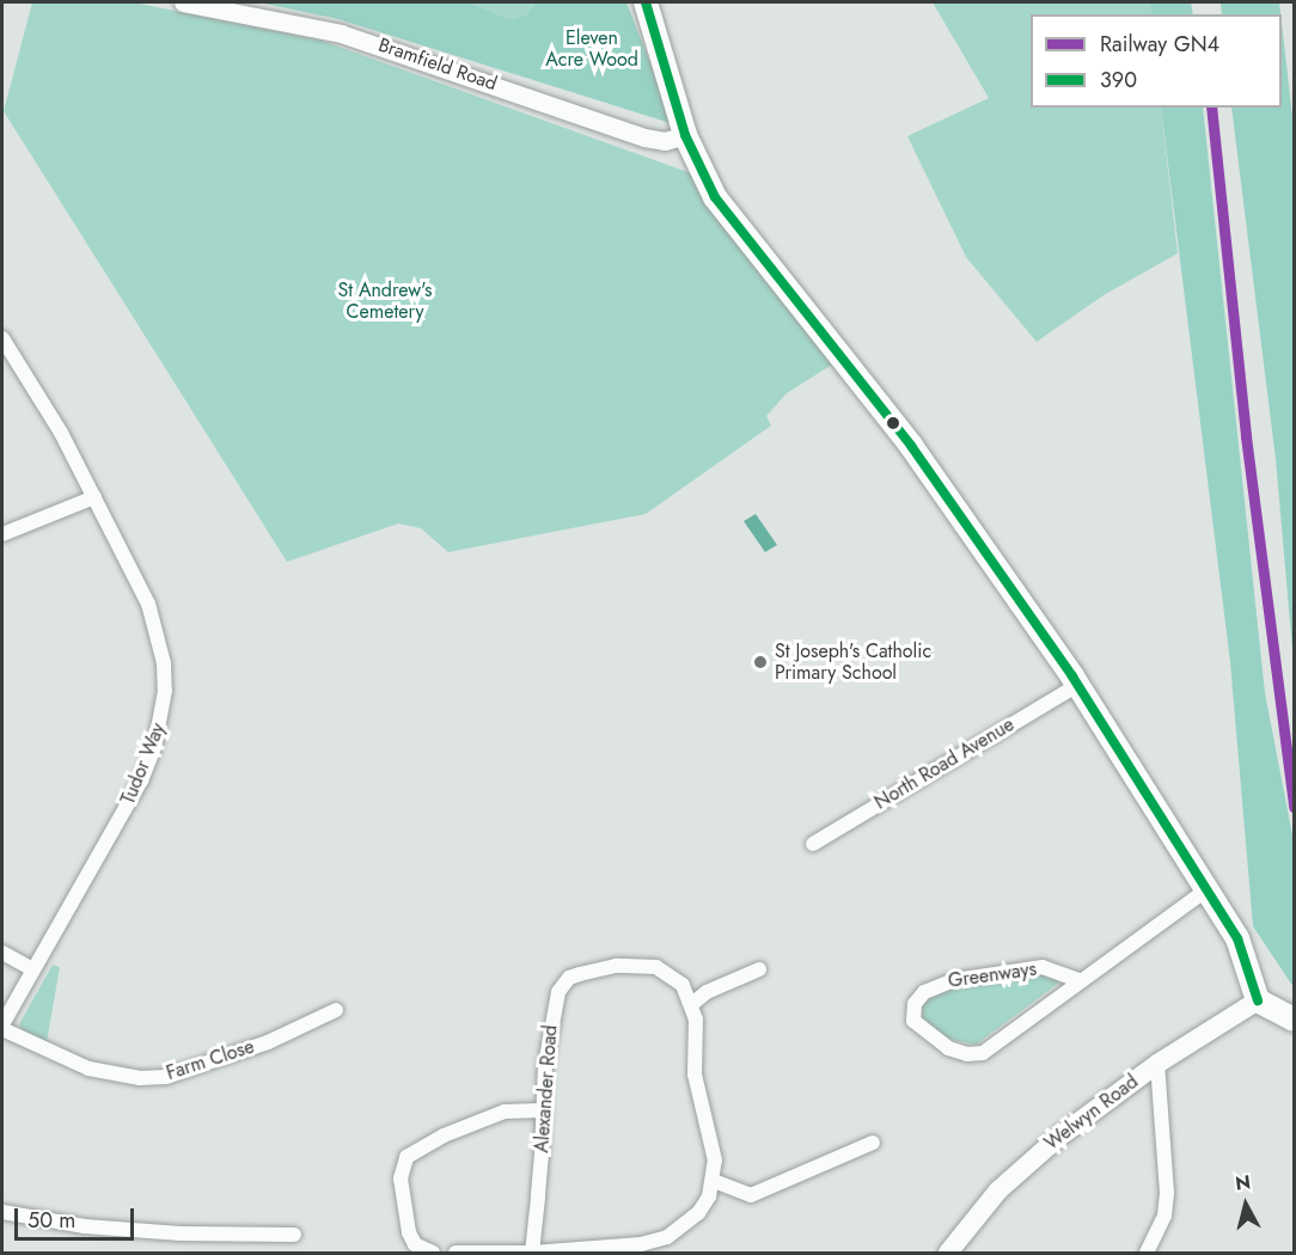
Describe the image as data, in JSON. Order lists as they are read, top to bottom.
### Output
{
  "streets": {
    "main road": ["Welwyn Road"],
    "street": [
      "Bramfield Road",
      "Tudor Way",
      "North Road Avenue",
      "Greenways",
      "Farm Close",
      "Alexander Road"
    ]
  },
  "crossings": [
    ["Tudor Way", "Farm Close"]
  ],
  "parks": ["Eleven Acre Wood", "St Andrew's Cemetery"],
  "places": ["St Joseph's Catholic Primary School"],
  "lines": ["transit line 390", "rail line GN4"],
  "legend": ["Railway GN4", "390"],
  "scale_bar": "50 m",
  "north": "top"
}
